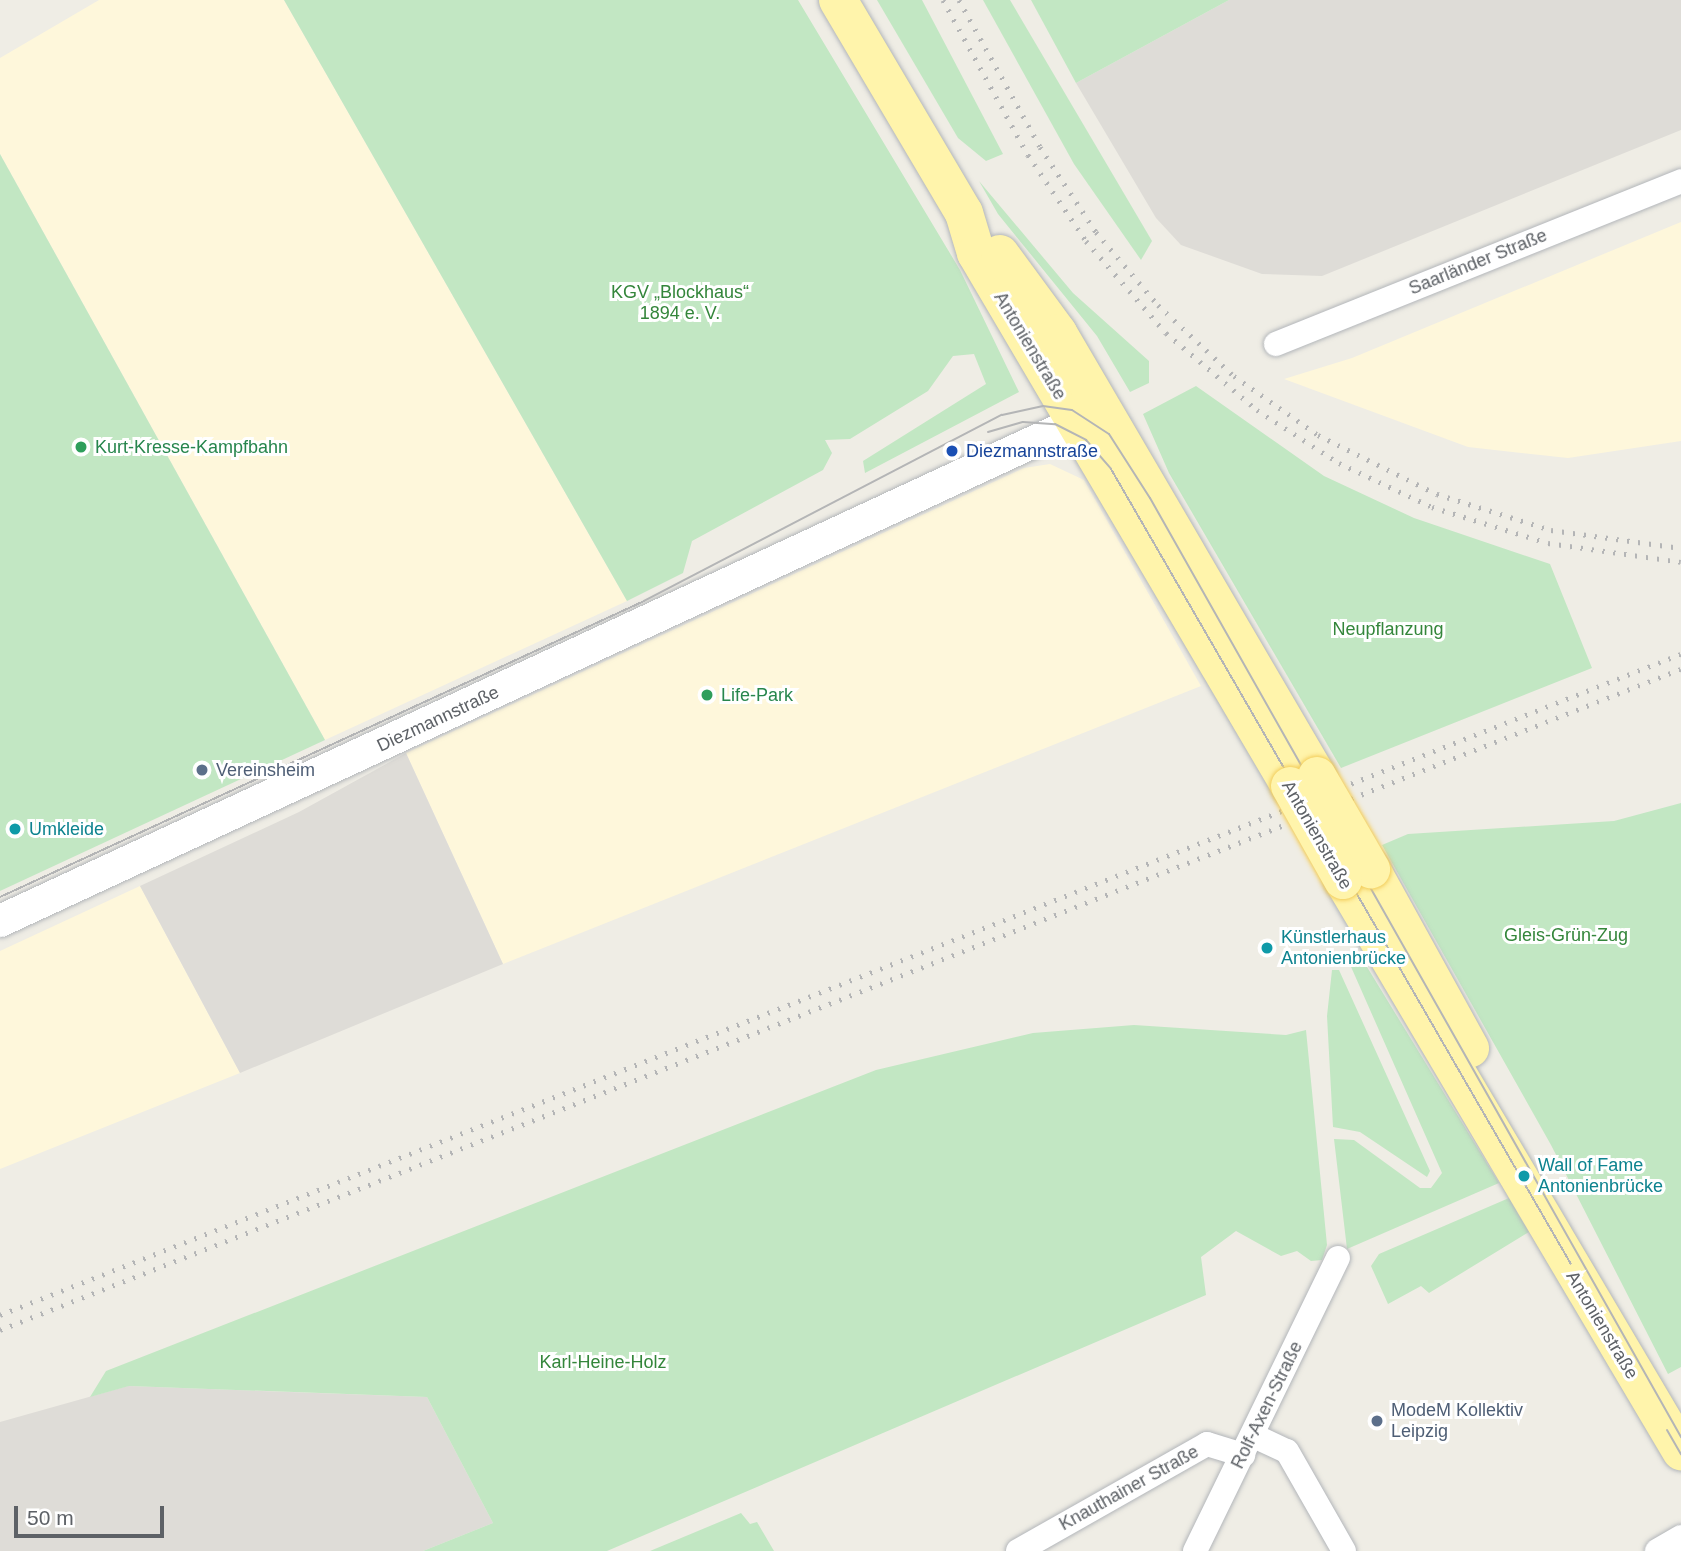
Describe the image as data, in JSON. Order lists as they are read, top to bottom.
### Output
{
  "streets": {
    "main road": ["Antonienstraße"],
    "street": [
      "Saarländer Straße",
      "Diezmannstraße",
      "Rolf-Axen-Straße",
      "Knauthainer Straße"
    ]
  },
  "crossings": [
    ["Antonienstraße", "Diezmannstraße"],
    ["Rolf-Axen-Straße", "Knauthainer Straße"]
  ],
  "parks": [
    "KGV „Blockhaus“ 1894 e. V.",
    "Neupflanzung",
    "Gleis-Grün-Zug",
    "Karl-Heine-Holz"
  ],
  "places": [
    "Kurt-Kresse-Kampfbahn",
    "Diezmannstraße",
    "Life-Park",
    "Vereinsheim",
    "Umkleide",
    "Künstlerhaus Antonienbrücke",
    "Wall of Fame Antonienbrücke",
    "ModeM Kollektiv Leipzig"
  ],
  "scale_bar": "50 m"
}
